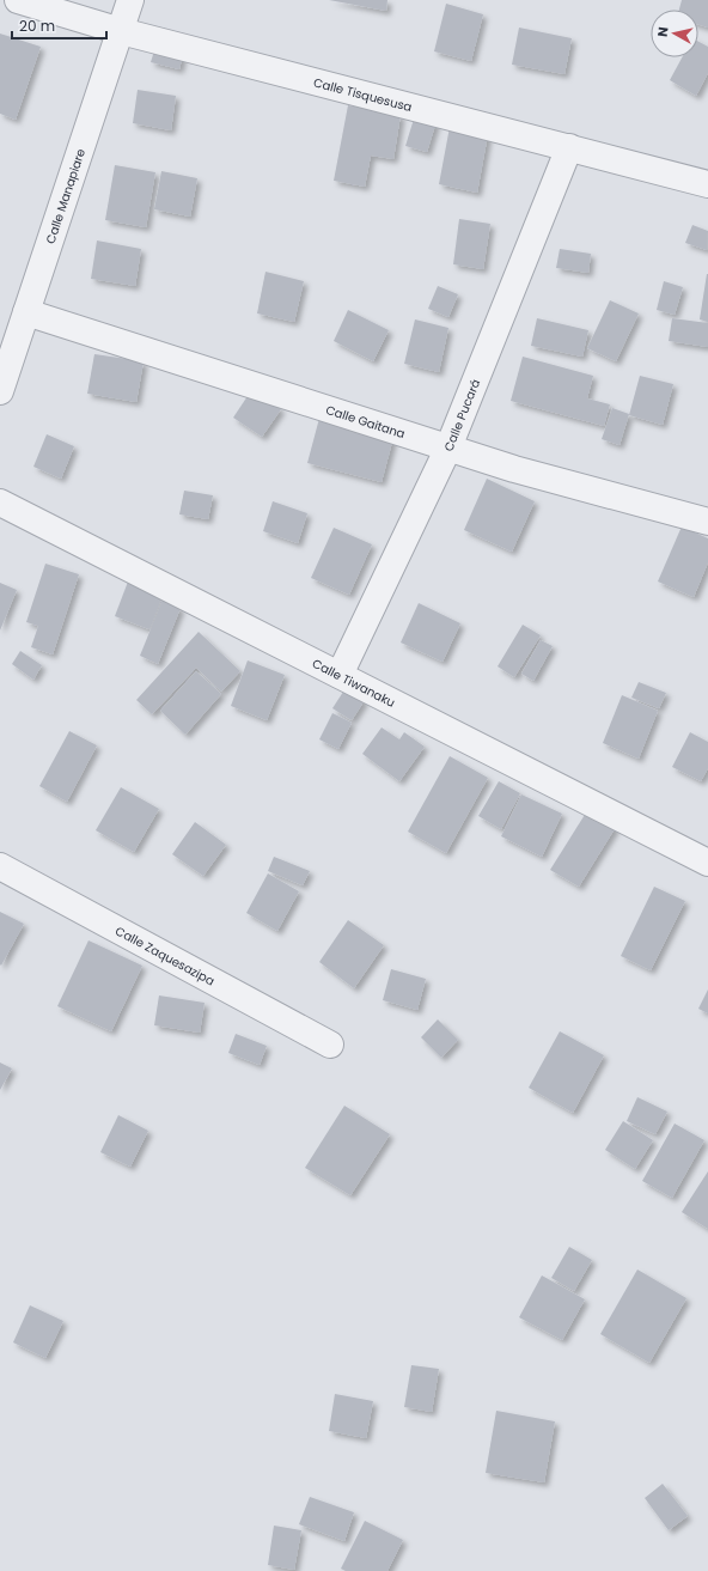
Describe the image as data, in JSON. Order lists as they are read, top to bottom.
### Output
{
  "streets": {
    "street": [
      "Calle Tisquesusa",
      "Calle Manapiare",
      "Calle Pucará",
      "Calle Gaitana",
      "Calle Tiwanaku",
      "Calle Zaquesazipa"
    ]
  },
  "crossings": [
    ["Calle Tisquesusa", "Calle Manapiare"],
    ["Calle Tisquesusa", "Calle Pucará"],
    ["Calle Manapiare", "Calle Gaitana"],
    ["Calle Pucará", "Calle Gaitana"],
    ["Calle Pucará", "Calle Tiwanaku"]
  ],
  "scale_bar": "20 m",
  "north": "left"
}
